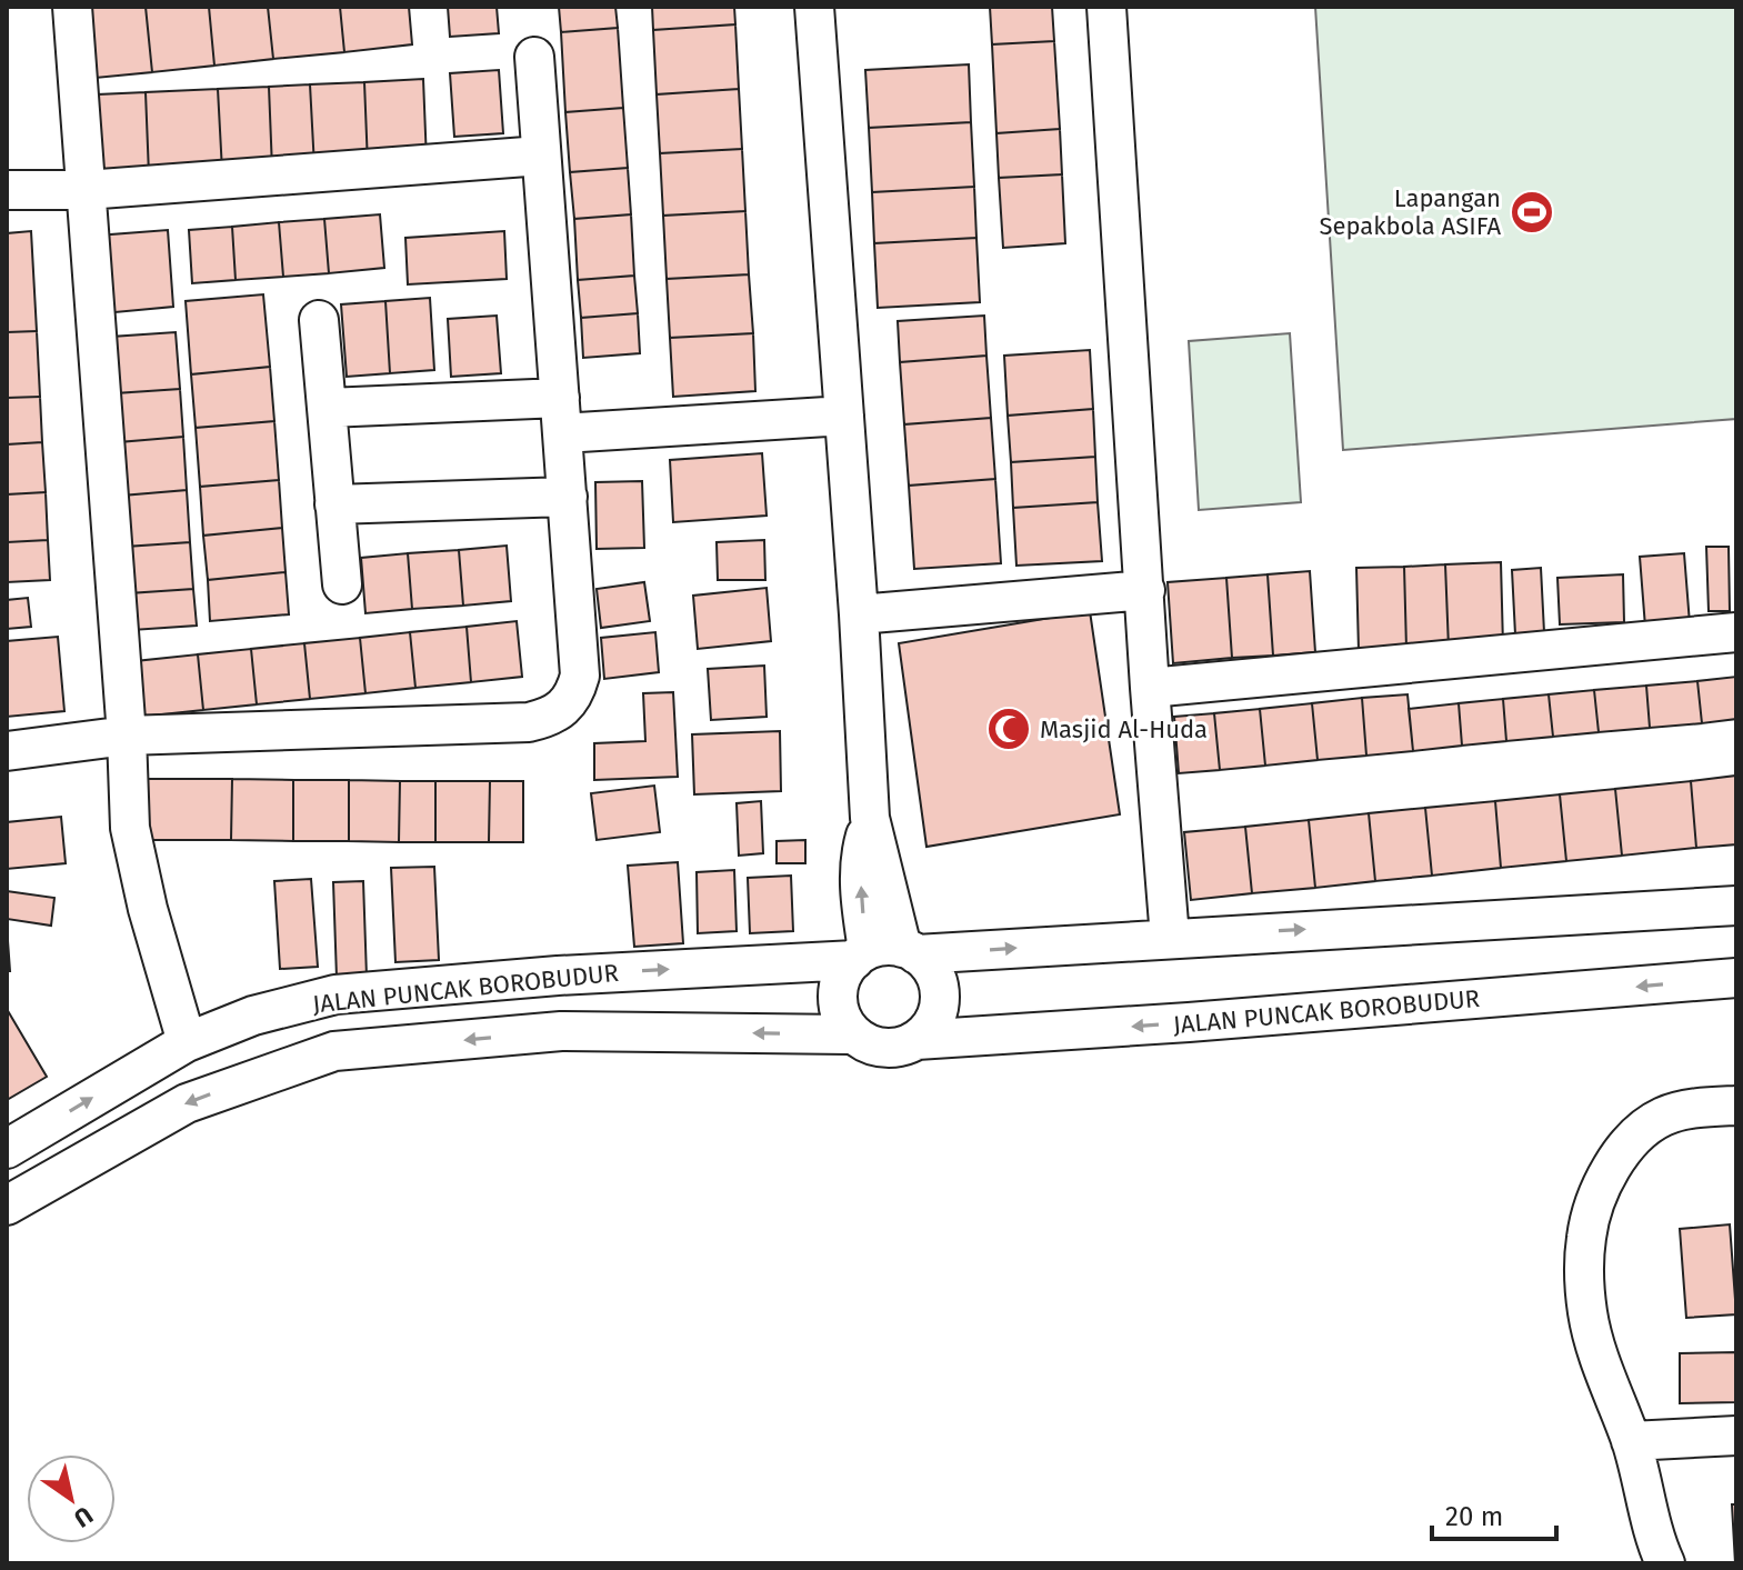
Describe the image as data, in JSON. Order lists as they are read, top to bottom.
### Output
{
  "streets": {
    "street": ["JALAN PUNCAK BOROBUDUR"]
  },
  "places": {
    "sports": ["Lapangan Sepakbola ASIFA"],
    "mosque": ["Masjid Al-Huda"]
  },
  "scale_bar": "20 m",
  "north": "bottom right"
}
